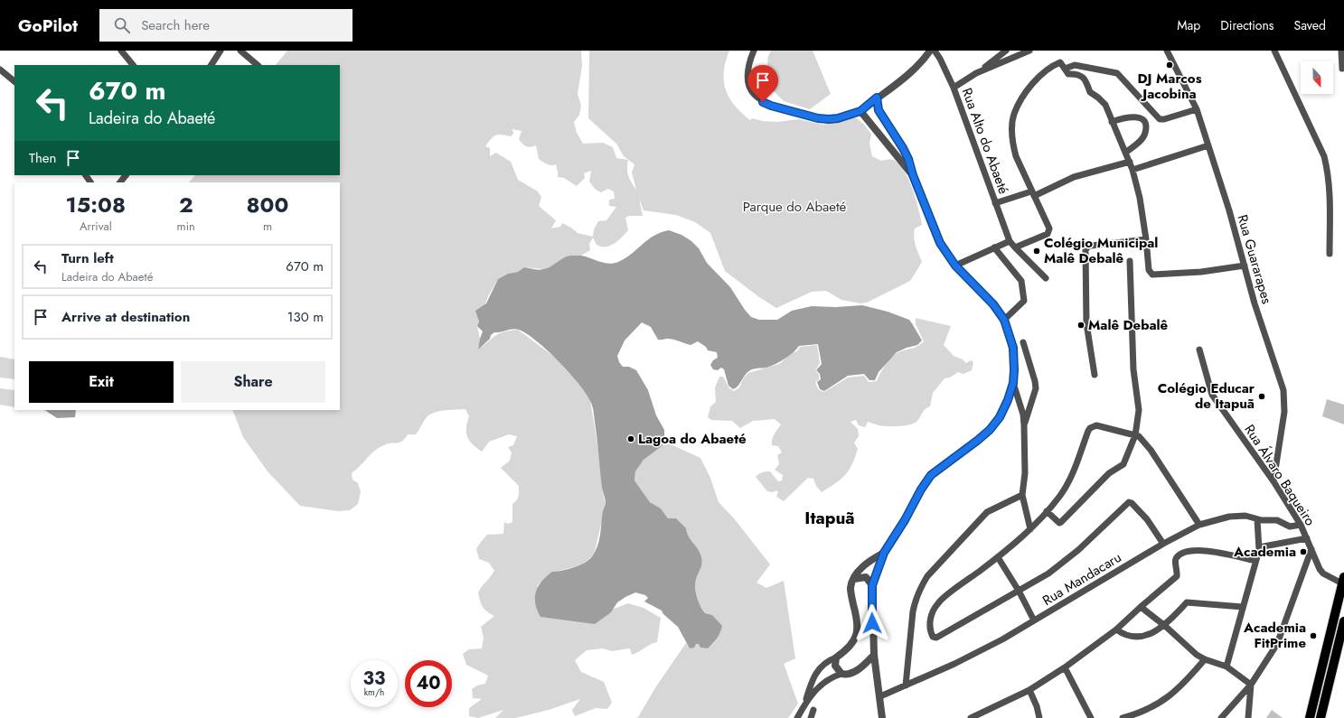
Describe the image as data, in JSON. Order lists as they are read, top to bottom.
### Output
{
  "streets": {
    "street": [
      "Rua Alto do Abaeté",
      "Rua Guararapes",
      "Rua Álvaro Baqueiro",
      "Rua Mandacaru"
    ]
  },
  "crossings": [
    ["Rua Guararapes", "Rua Álvaro Baqueiro"],
    ["Rua Álvaro Baqueiro", "Rua Mandacaru"]
  ],
  "districts": ["Itapuã"],
  "parks": ["Parque do Abaeté"],
  "places": [
    "DJ Marcos Jacobina",
    "Colégio Municipal Malê Debalê",
    "Malê Debalê",
    "Colégio Educar de Itapuã",
    "Lagoa do Abaeté",
    "Academia",
    "Academia FitPrime"
  ],
  "north": "bottom",
  "page": {
    "header": "GoPilot",
    "search": "Search here",
    "nav": ["Map", "Directions", "Saved"],
    "turn": ["670 m", "Ladeira do Abaeté"],
    "then": "Then",
    "eta": [
      "15:08",
      "Arrival",
      "2",
      "min",
      "800",
      "m"
    ],
    "list": [
      {
        "name": "Turn left",
        "note": "Ladeira do Abaeté",
        "value": "670 m"
      },
      {
        "name": "Arrive at destination",
        "value": "130 m"
      }
    ],
    "buttons": ["Exit", "Share"],
    "speed": "33 km/h",
    "limit": "40"
  }
}
